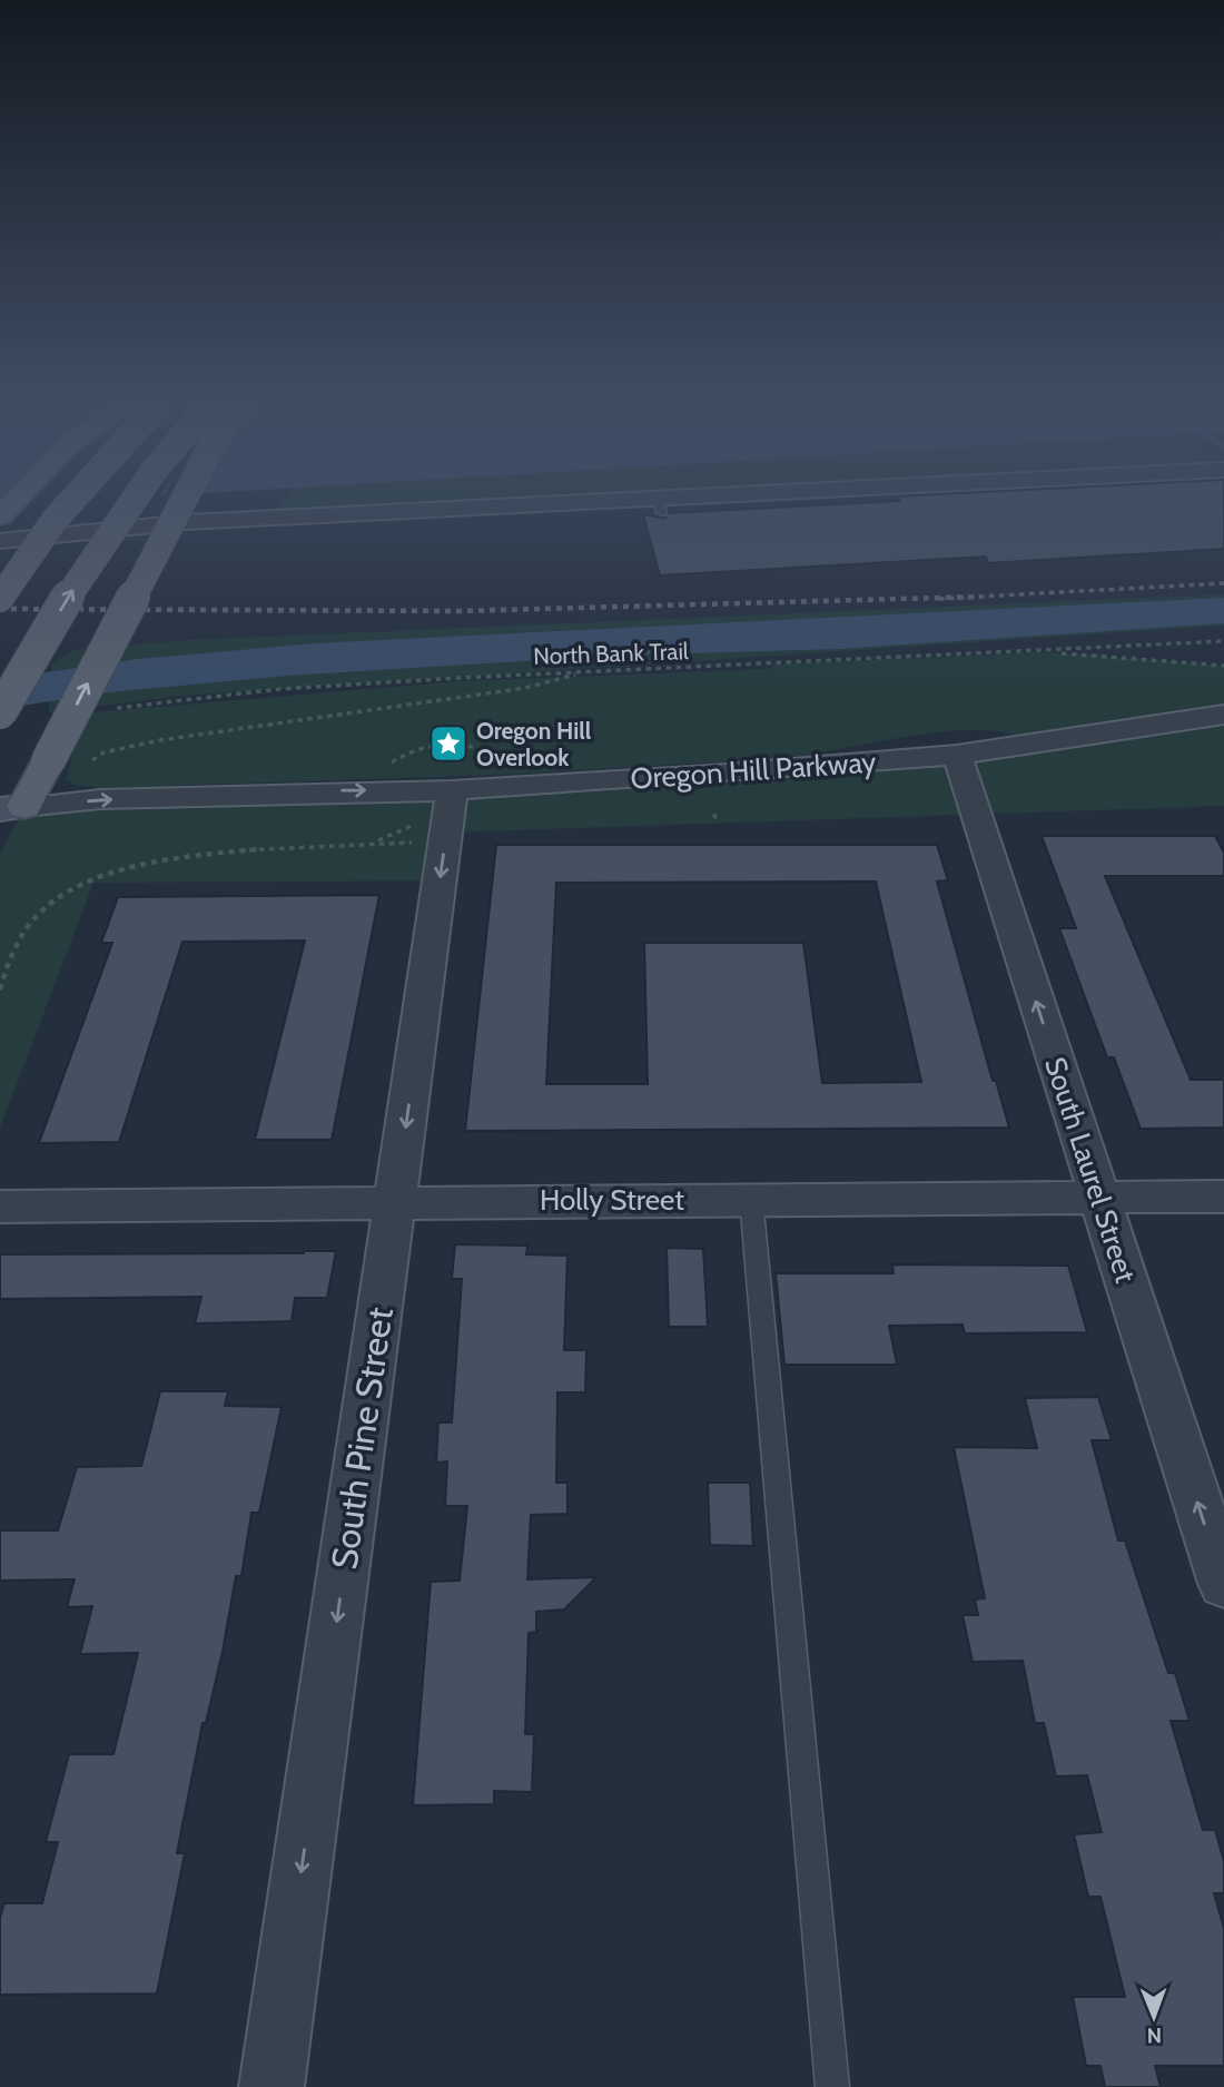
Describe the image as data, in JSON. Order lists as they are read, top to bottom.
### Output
{
  "streets": {
    "street": [
      "Oregon Hill Parkway",
      "South Laurel Street",
      "Holly Street",
      "South Pine Street"
    ],
    "path": ["North Bank Trail"]
  },
  "crossings": [
    ["Oregon Hill Parkway", "South Laurel Street"],
    ["Oregon Hill Parkway", "South Pine Street"],
    ["South Laurel Street", "Holly Street"],
    ["Holly Street", "South Pine Street"]
  ],
  "one_way": ["South Laurel Street", "South Pine Street"],
  "places": {
    "place": ["Oregon Hill Overlook"]
  },
  "north": "bottom"
}
